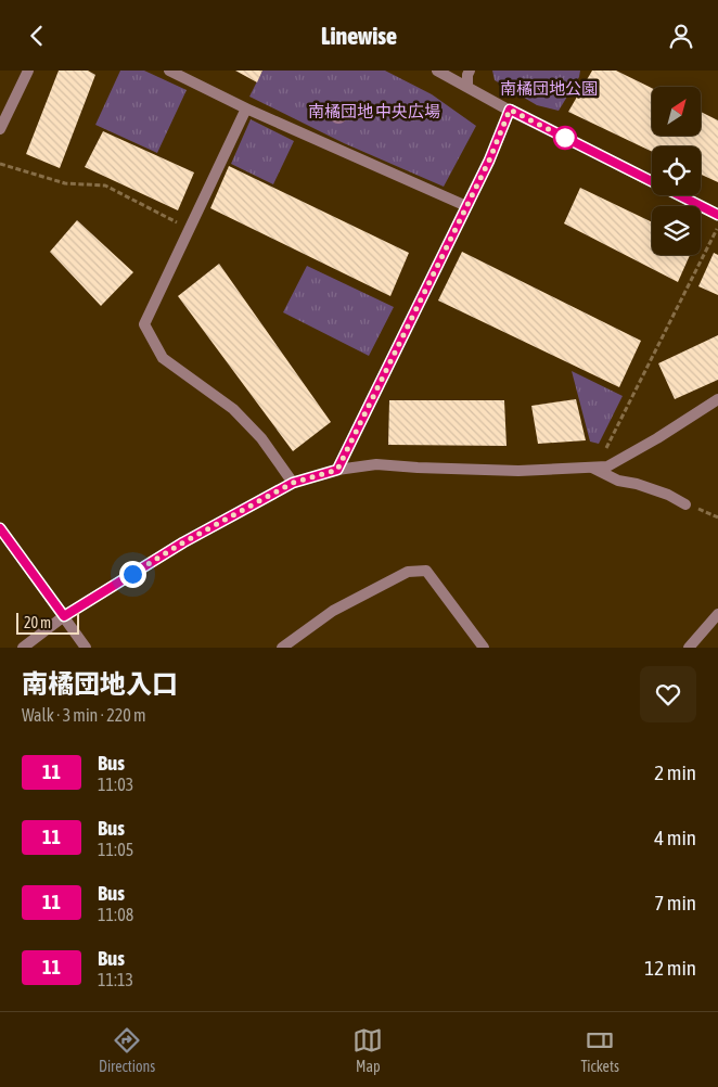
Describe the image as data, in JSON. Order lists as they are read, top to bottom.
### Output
{
  "parks": ["南橘団地公園", "南橘団地 中央広場"],
  "lines": ["bus line 11"],
  "scale_bar": "20 m",
  "north": "top right",
  "page": {
    "header": "Linewise",
    "scale": "20 m",
    "heading": ["南橘団地入口", "Walk · 3 min · 220 m"],
    "list": [
      {
        "mark": "11",
        "name": "Bus",
        "note": "11:03",
        "value": "2 min"
      },
      {
        "mark": "11",
        "name": "Bus",
        "note": "11:05",
        "value": "4 min"
      },
      {
        "mark": "11",
        "name": "Bus",
        "note": "11:08",
        "value": "7 min"
      },
      {
        "mark": "11",
        "name": "Bus",
        "note": "11:13",
        "value": "12 min"
      }
    ],
    "tabs": ["Directions", "Map", "Tickets"]
  }
}
